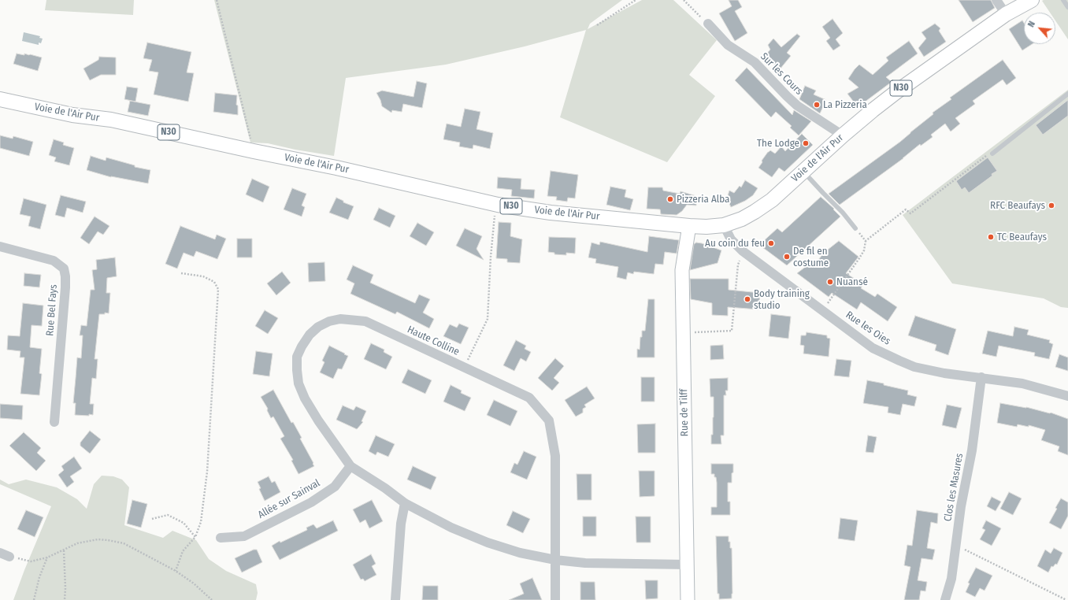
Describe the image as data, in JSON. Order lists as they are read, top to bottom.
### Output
{
  "streets": {
    "main road": ["N30", "Voie de l'Air Pur", "Rue de Tilff"],
    "street": [
      "Sur les Cours",
      "Rue Bel Fays",
      "Rue les Oies",
      "Haute Colline",
      "Clos les Masures",
      "Allée sur Sainval"
    ]
  },
  "crossings": [
    ["Sur les Cours", "Voie de l'Air Pur"],
    ["Voie de l'Air Pur", "Rue les Oies"],
    ["Voie de l'Air Pur", "Rue de Tilff"],
    ["Rue les Oies", "Clos les Masures"],
    ["Haute Colline", "Allée sur Sainval"]
  ],
  "places": [
    "La Pizzeria",
    "The Lodge",
    "Pizzeria Alba",
    "RFC Beaufays",
    "TC Beaufays",
    "Au coin du feu",
    "De fil en costume",
    "Nuansé",
    "Body training studio"
  ],
  "north": "top left"
}
